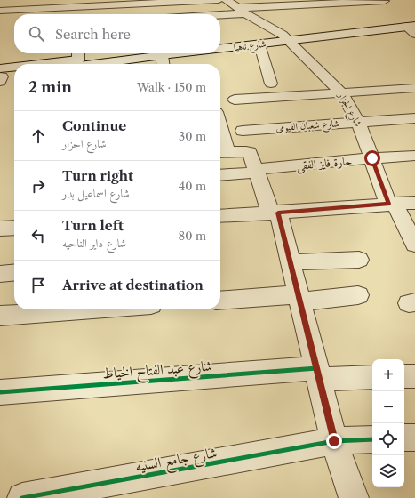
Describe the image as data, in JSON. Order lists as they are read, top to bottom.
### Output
{
  "streets": {
    "street": [
      "شارع ناهيا",
      "شارع الجزار",
      "شارع شعبان الفيومى",
      "حارة فايز الفقى",
      "شارع عبد الفتاح الخياط",
      "شارع جامع السنيه"
    ]
  },
  "crossings": [
    ["شارع ناهيا", "شارع الجزار"],
    ["شارع الجزار", "شارع شعبان الفيومى"],
    ["شارع الجزار", "حارة فايز الفقى"]
  ],
  "page": {
    "search": "Search here",
    "heading": ["2 min", "Walk · 150 m"],
    "list": [
      ["Continue", "شارع الجزار", "30 m"],
      ["Turn right", "شارع اسماعيل بدر", "40 m"],
      ["Turn left", "شارع داير الناحيه", "80 m"],
      "Arrive at destination"
    ],
    "map_buttons": ["+", "−"]
  }
}
